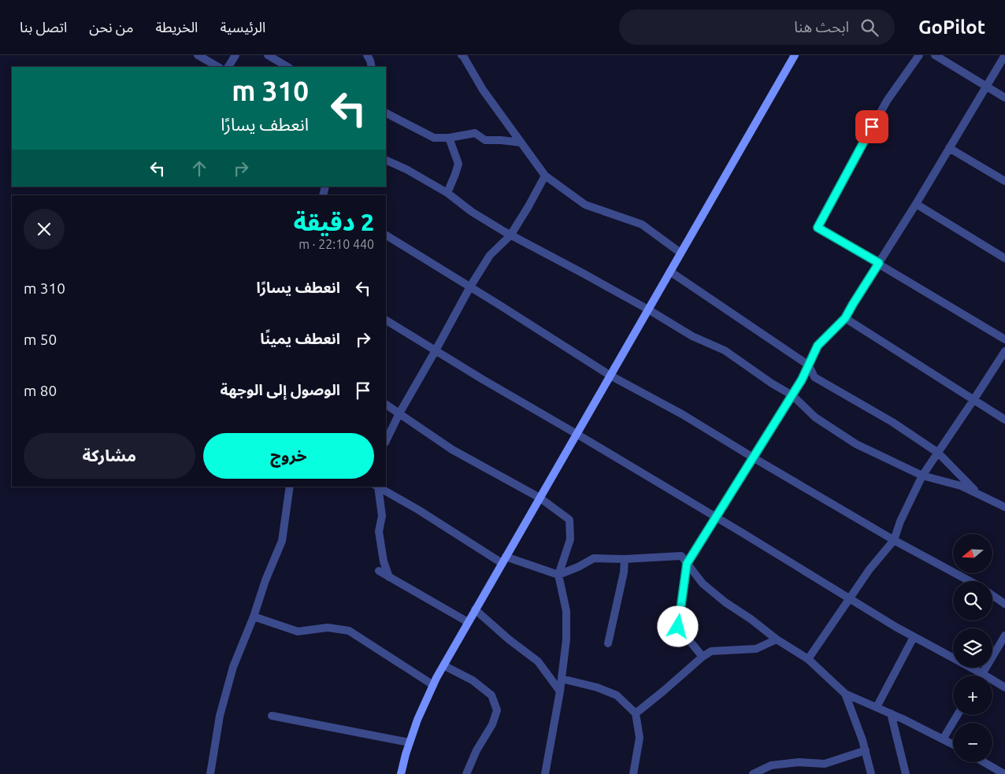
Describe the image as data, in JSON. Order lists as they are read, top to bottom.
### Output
{
  "north": "left",
  "page": {
    "header": "GoPilot",
    "search": "ابحث هنا",
    "nav": [
      "الرئيسية",
      "الخريطة",
      "من نحن",
      "اتصل بنا"
    ],
    "turn": ["310 m", "انعطف يسارًا"],
    "heading": ["2 دقيقة", "440 m · 22:10"],
    "list": [
      {
        "name": "انعطف يسارًا",
        "value": "310 m"
      },
      {
        "name": "انعطف يمينًا",
        "value": "50 m"
      },
      {
        "name": "الوصول إلى الوجهة",
        "value": "80 m"
      }
    ],
    "buttons": ["خروج", "مشاركة"],
    "map_buttons": ["+", "−"]
  }
}
